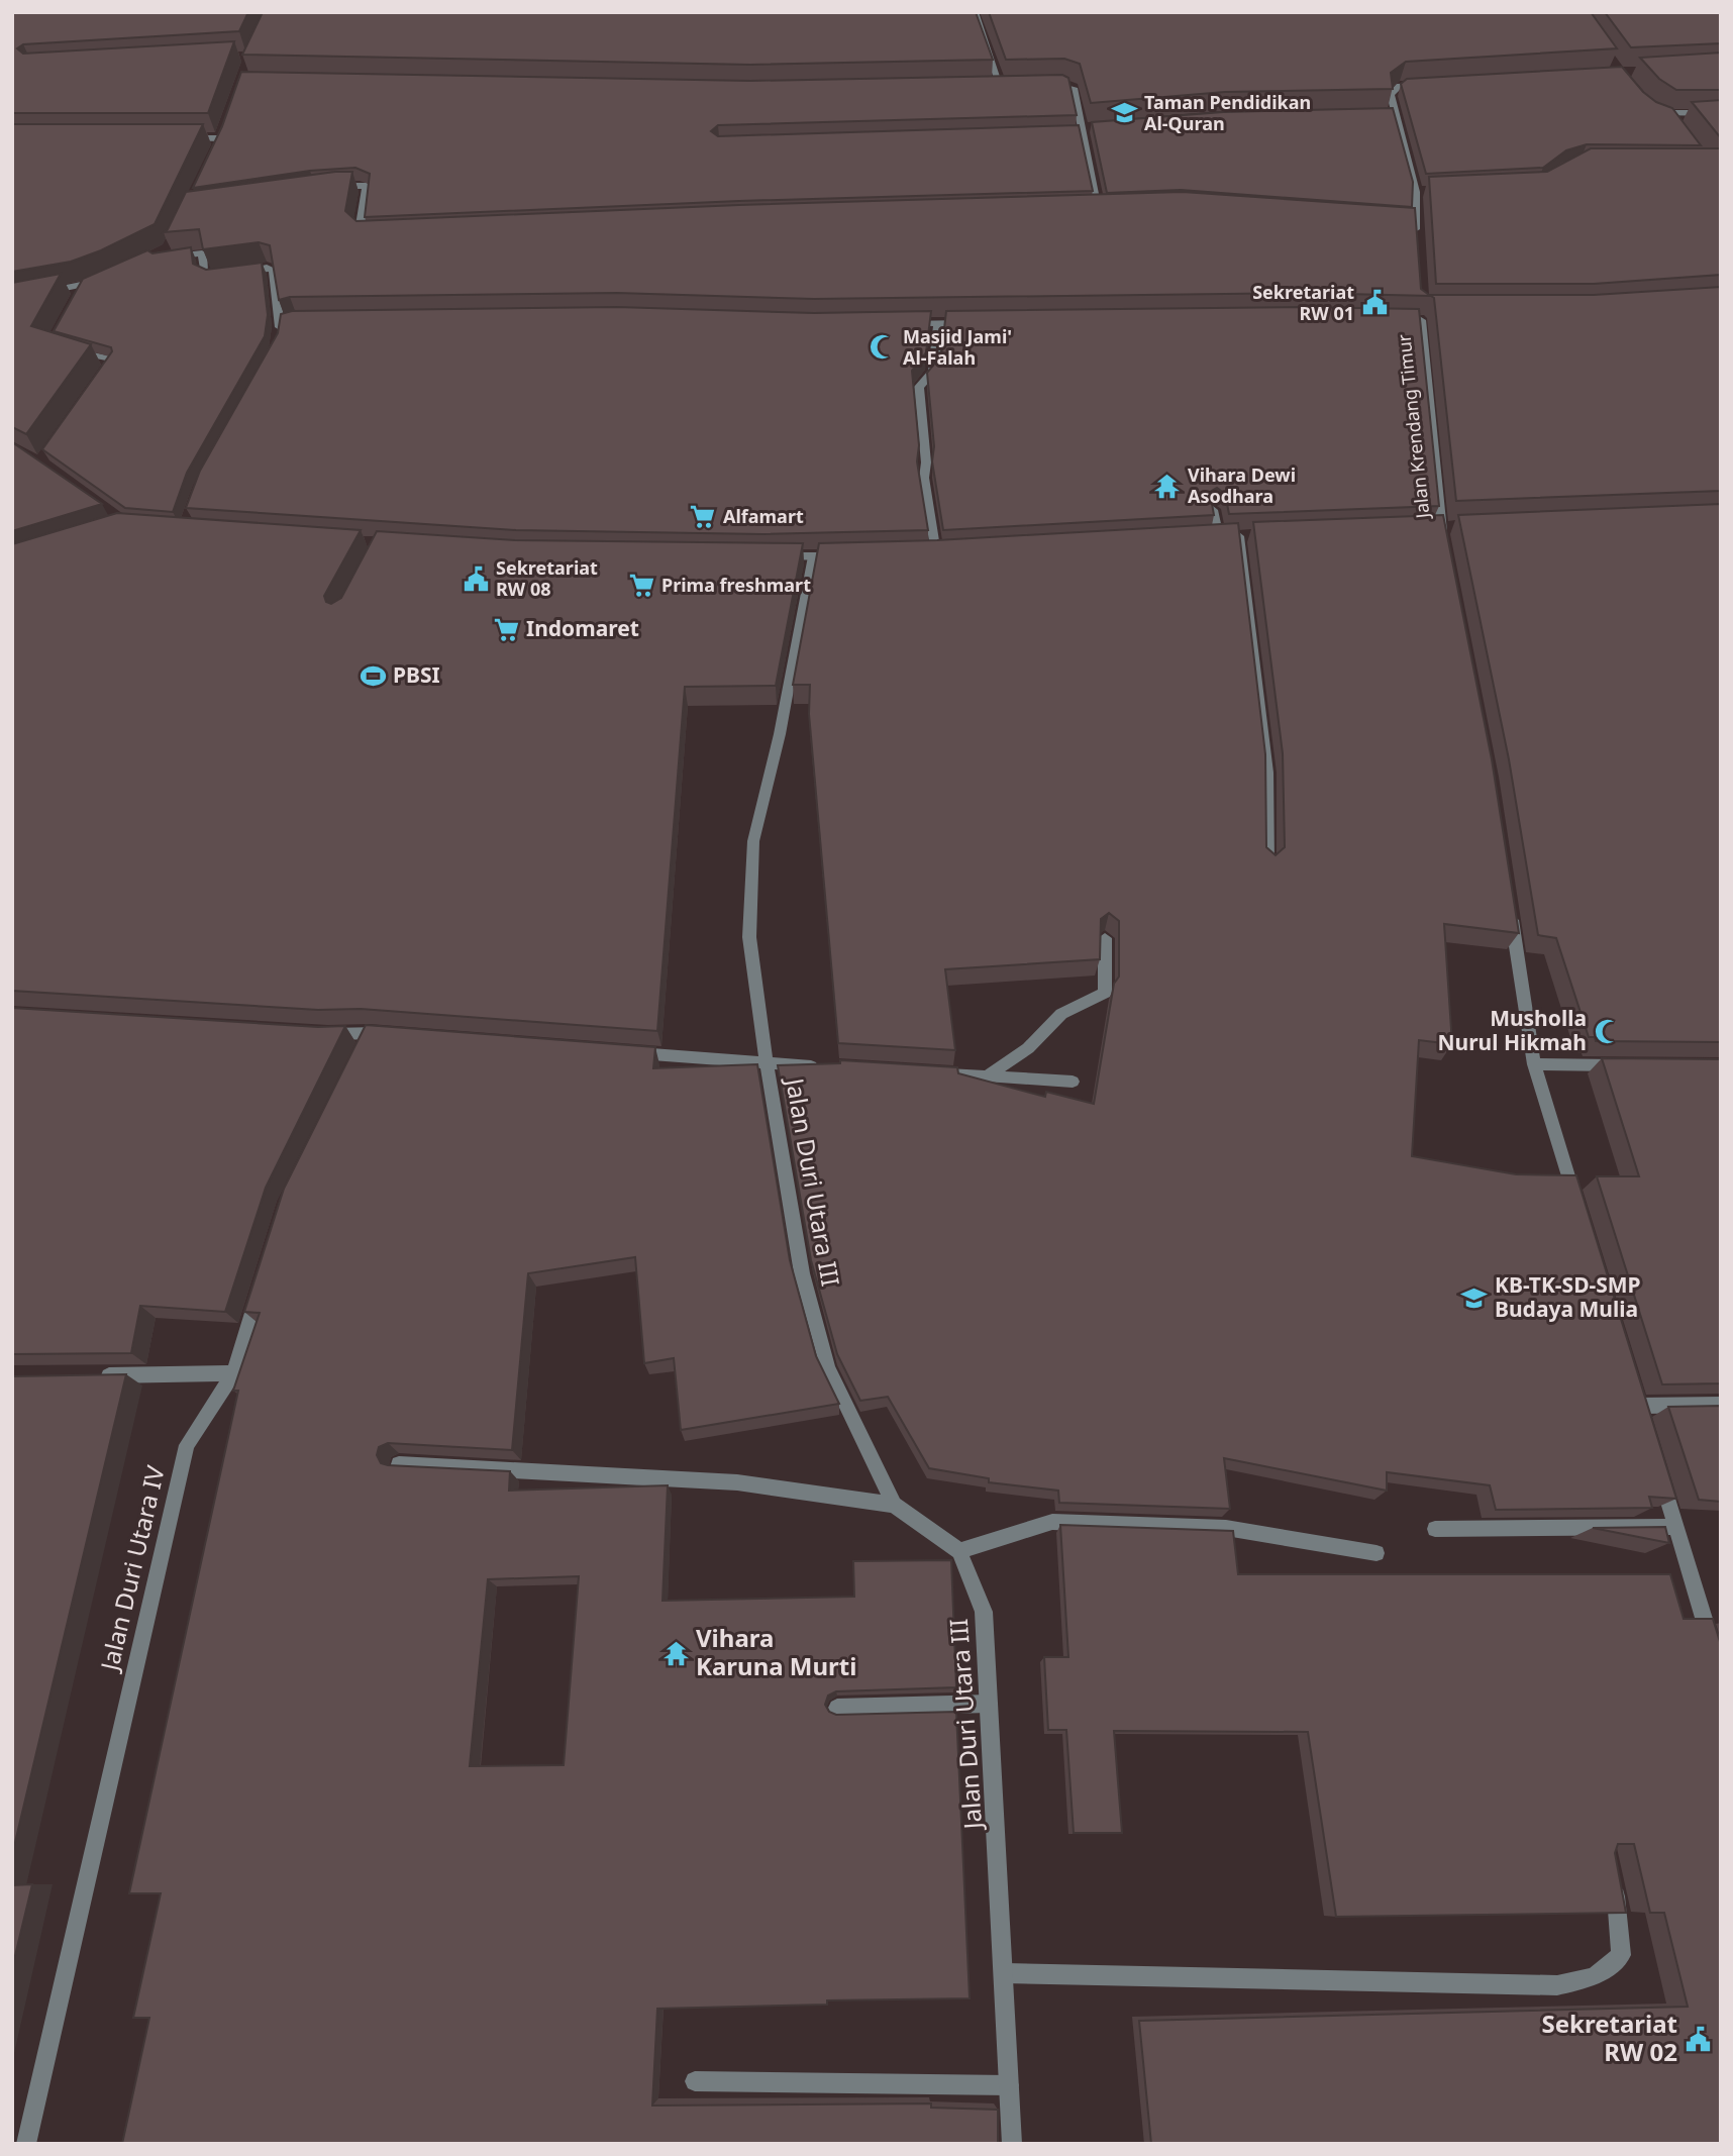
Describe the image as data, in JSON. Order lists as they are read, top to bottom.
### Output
{
  "streets": {
    "street": ["Jalan Krendang Timur", "Jalan Duri Utara III", "Jalan Duri Utara IV"]
  },
  "places": {
    "school or university": ["Taman Pendidikan Al-Quran", "KB-TK-SD-SMP Budaya Mulia"],
    "public building": ["Sekretariat RW 01", "Sekretariat RW 08", "Sekretariat RW 02"],
    "mosque": ["Masjid Jami' Al-Falah", "Musholla Nurul Hikmah"],
    "temple": ["Vihara Dewi Asodhara", "Vihara Karuna Murti"],
    "supermarket": ["Alfamart", "Prima freshmart", "Indomaret"],
    "sports": ["PBSI"]
  }
}
